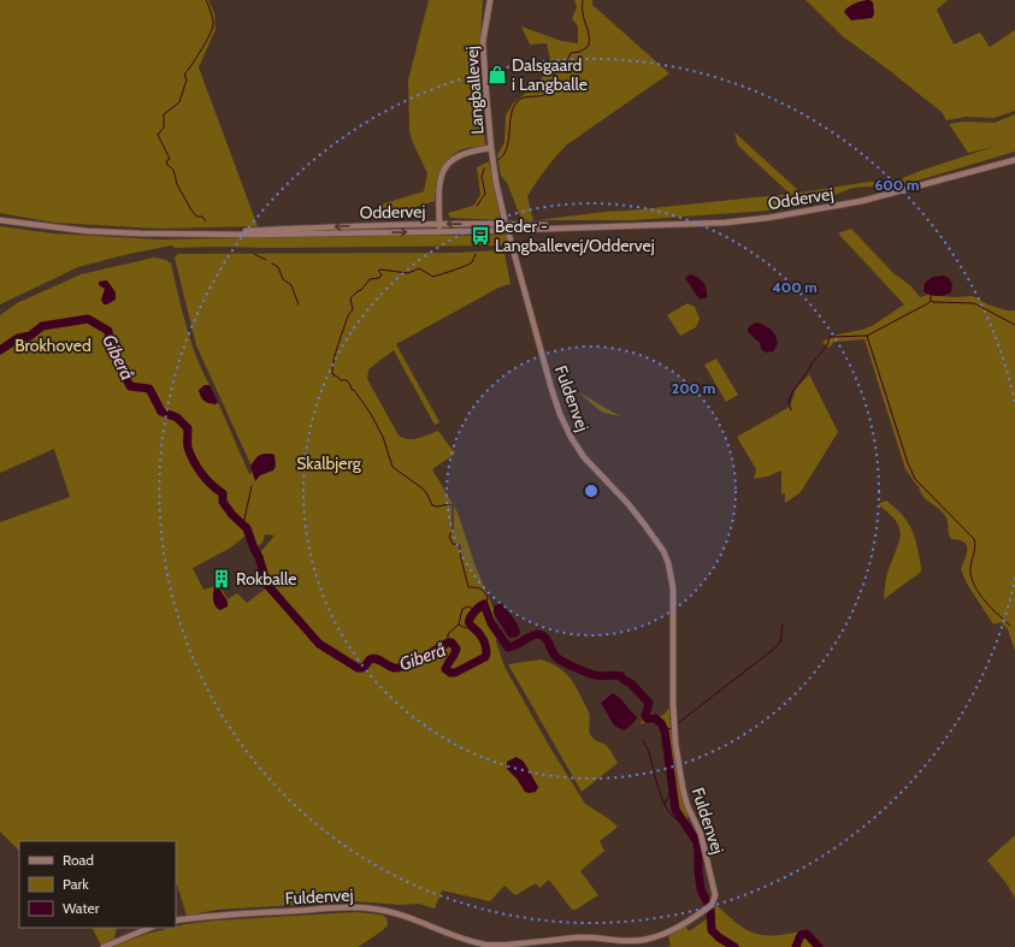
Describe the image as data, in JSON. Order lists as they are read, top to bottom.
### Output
{
  "streets": {
    "street": ["Langballevej", "Oddervej", "Fuldenvej"]
  },
  "crossings": [
    ["Langballevej", "Oddervej"]
  ],
  "water": ["Giberå"],
  "parks": ["Brokhoved", "Skalbjerg"],
  "places": {
    "shop": ["Dalsgaard i Langballe"],
    "bus stop": ["Beder - Langballevej/Oddervej"],
    "building": ["Rokballe"]
  },
  "legend": ["Road", "Park", "Water"],
  "rings": ["600 m", "400 m", "200 m"]
}
